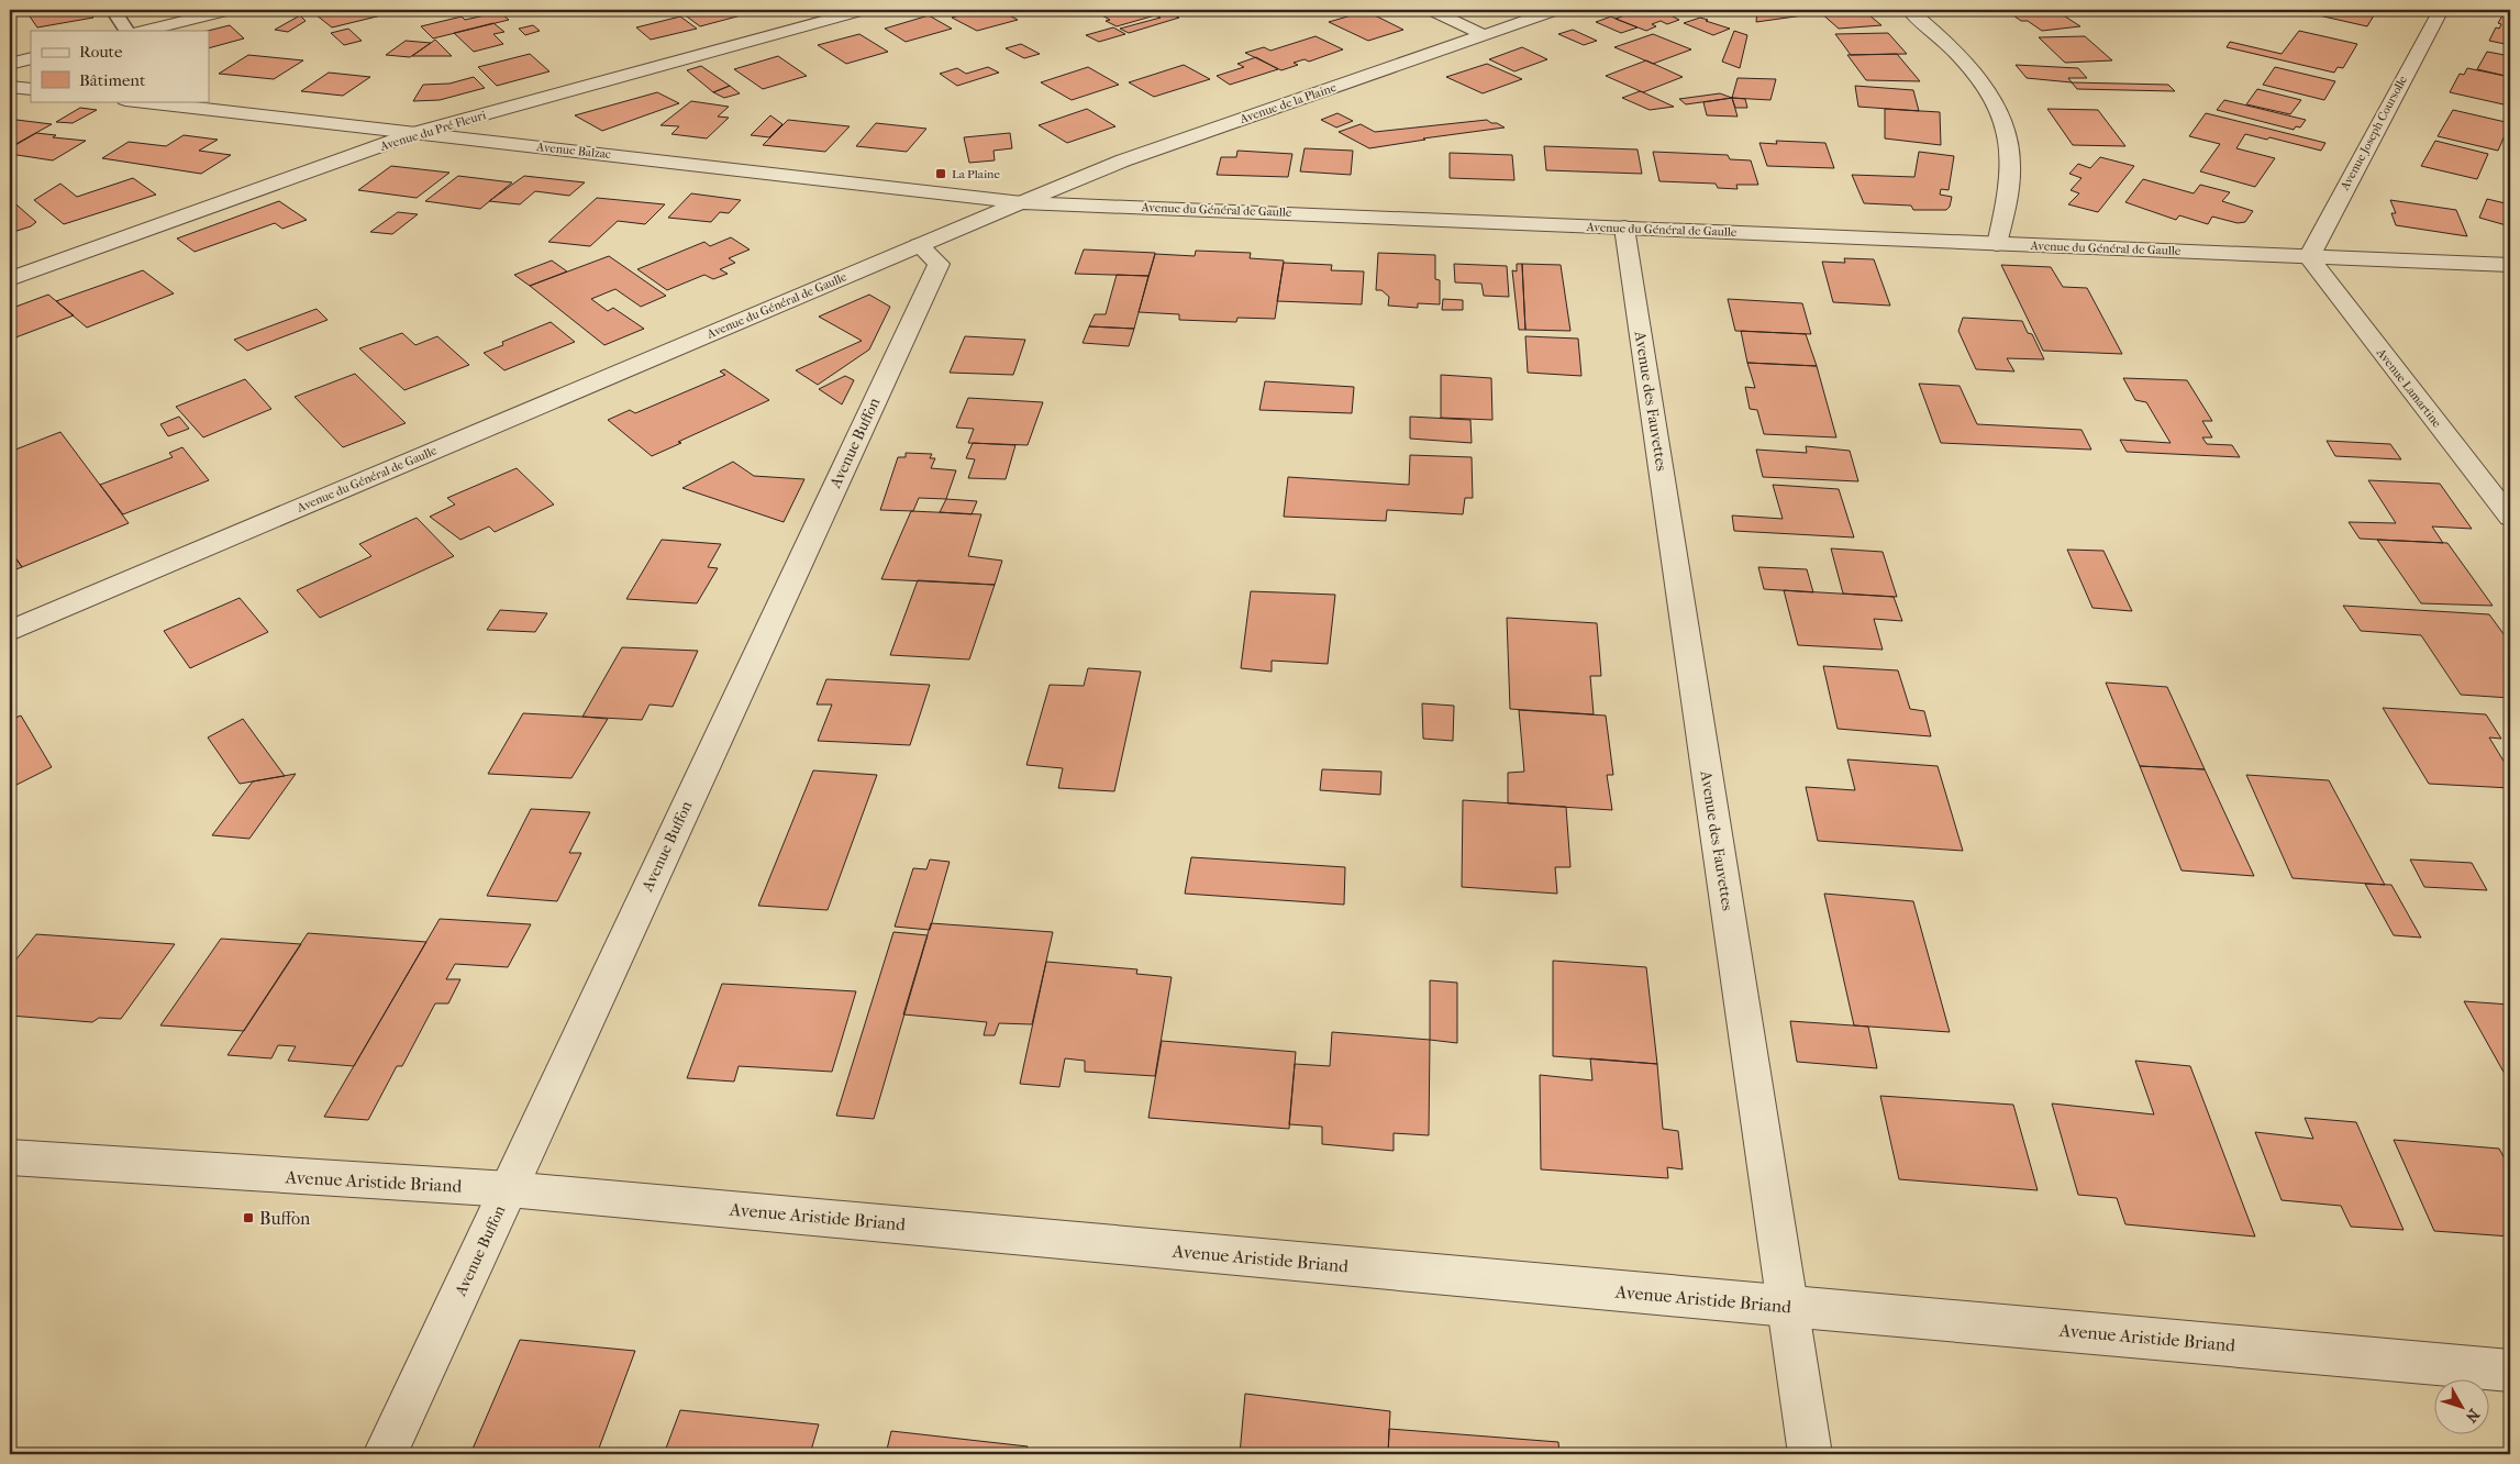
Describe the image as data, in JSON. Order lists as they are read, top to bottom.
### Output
{
  "streets": {
    "street": [
      "Avenue de la Plaine",
      "Avenue du Pré Fleuri",
      "Avenue Joseph Coursolle",
      "Avenue Balzac",
      "Avenue du Général de Gaulle",
      "Avenue Lamartine",
      "Avenue des Fauvettes",
      "Avenue Buffon",
      "Avenue Aristide Briand"
    ]
  },
  "crossings": [
    ["Avenue de la Plaine", "Avenue Balzac"],
    ["Avenue de la Plaine", "Avenue du Général de Gaulle"],
    ["Avenue du Pré Fleuri", "Avenue Balzac"],
    ["Avenue Joseph Coursolle", "Avenue du Général de Gaulle"],
    ["Avenue Joseph Coursolle", "Avenue Lamartine"],
    ["Avenue Balzac", "Avenue du Général de Gaulle"],
    ["Avenue du Général de Gaulle", "Avenue Lamartine"],
    ["Avenue du Général de Gaulle", "Avenue des Fauvettes"],
    ["Avenue du Général de Gaulle", "Avenue Buffon"],
    ["Avenue des Fauvettes", "Avenue Aristide Briand"],
    ["Avenue Buffon", "Avenue Aristide Briand"]
  ],
  "places": {
    "transit": ["La Plaine", "Buffon"]
  },
  "legend": ["Route", "Bâtiment"],
  "north": "bottom right"
}
